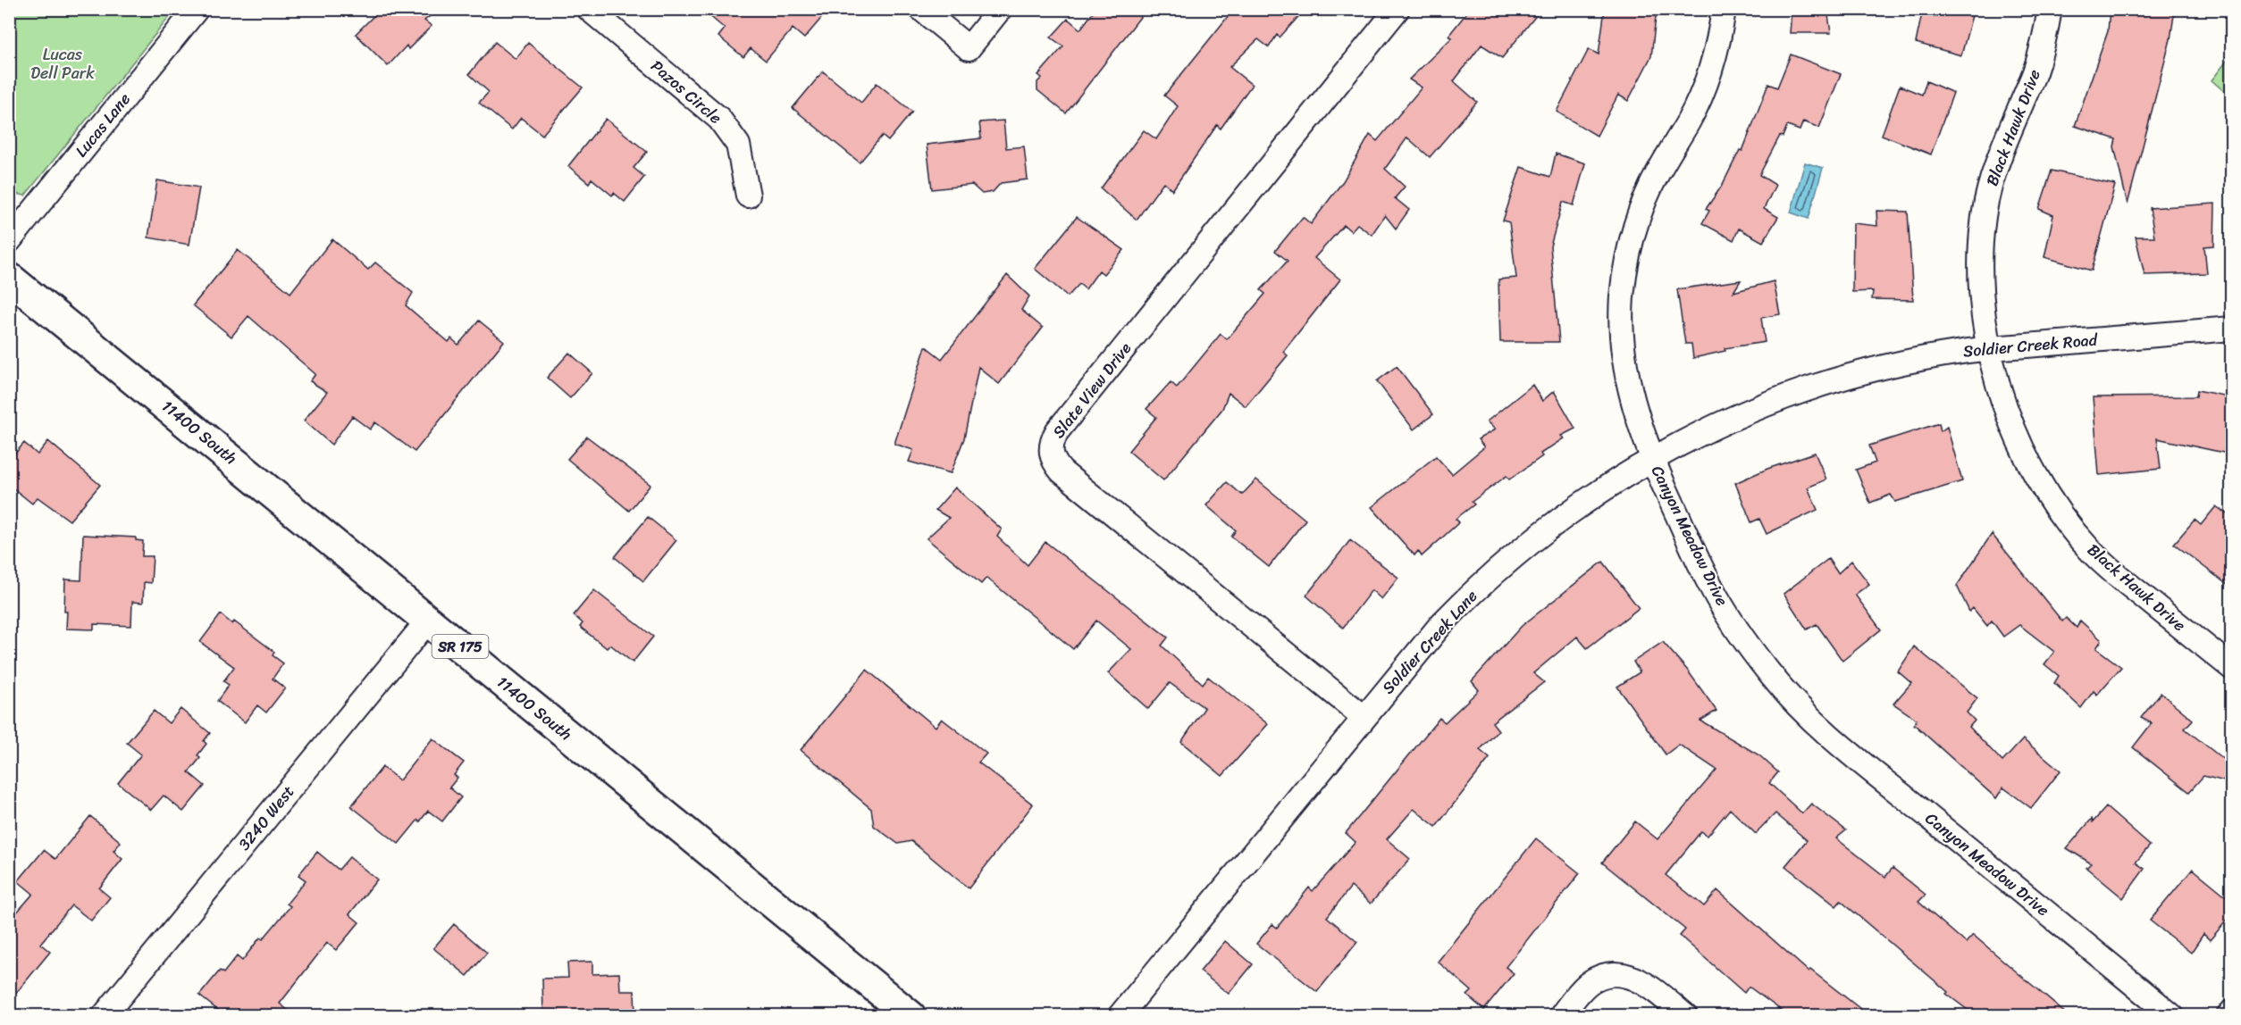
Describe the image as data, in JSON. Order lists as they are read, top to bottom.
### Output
{
  "streets": {
    "main road": ["11400 South", "SR 175"],
    "street": [
      "Pazos Circle",
      "Lucas Lane",
      "Black Hawk Drive",
      "Soldier Creek Road",
      "Slate View Drive",
      "Canyon Meadow Drive",
      "Soldier Creek Lane",
      "3240 West"
    ]
  },
  "crossings": [
    ["Black Hawk Drive", "Soldier Creek Road"],
    ["Soldier Creek Road", "Soldier Creek Lane"],
    ["Slate View Drive", "Soldier Creek Lane"],
    ["11400 South", "3240 West"],
    ["Canyon Meadow Drive", "Soldier Creek Lane"]
  ],
  "parks": ["Lucas Dell Park"]
}
